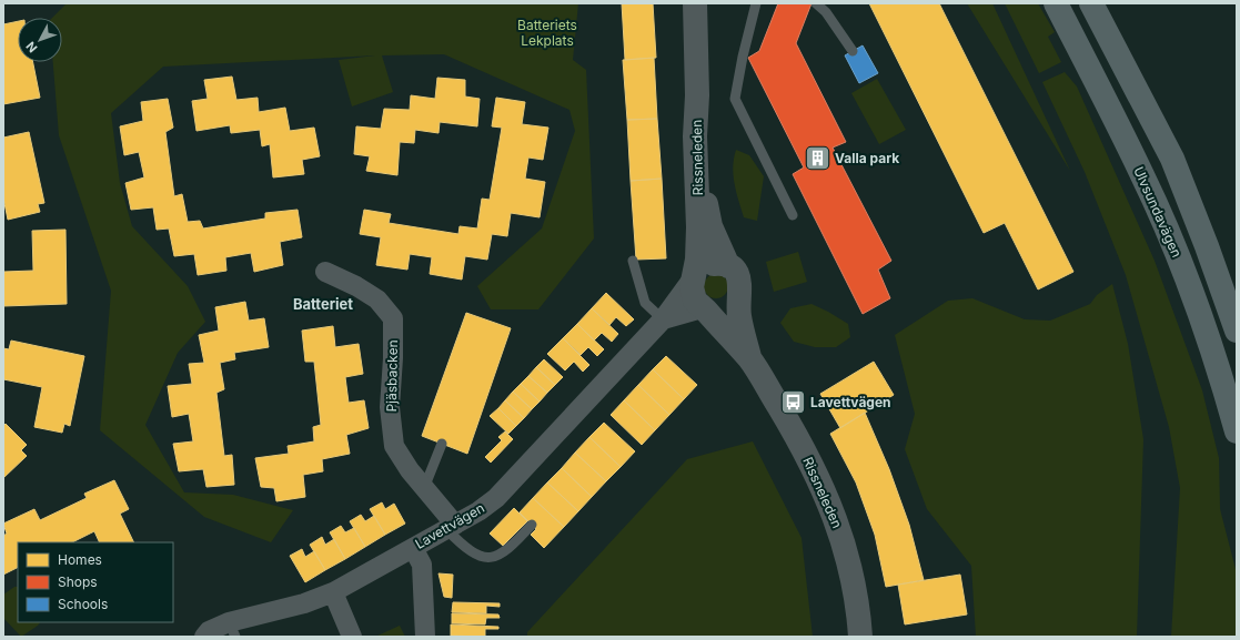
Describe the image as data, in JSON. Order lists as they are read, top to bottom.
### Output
{
  "streets": {
    "main road": ["Ulvsundavägen"],
    "street": ["Rissneleden", "Pjäsbacken", "Lavettvägen"]
  },
  "crossings": [
    ["Rissneleden", "Lavettvägen"],
    ["Pjäsbacken", "Lavettvägen"]
  ],
  "districts": ["Batteriet"],
  "parks": ["Batteriets Lekplats"],
  "places": {
    "building": ["Valla park"],
    "bus stop": ["Lavettvägen"]
  },
  "legend": ["Homes", "Shops", "Schools"],
  "north": "bottom left"
}
